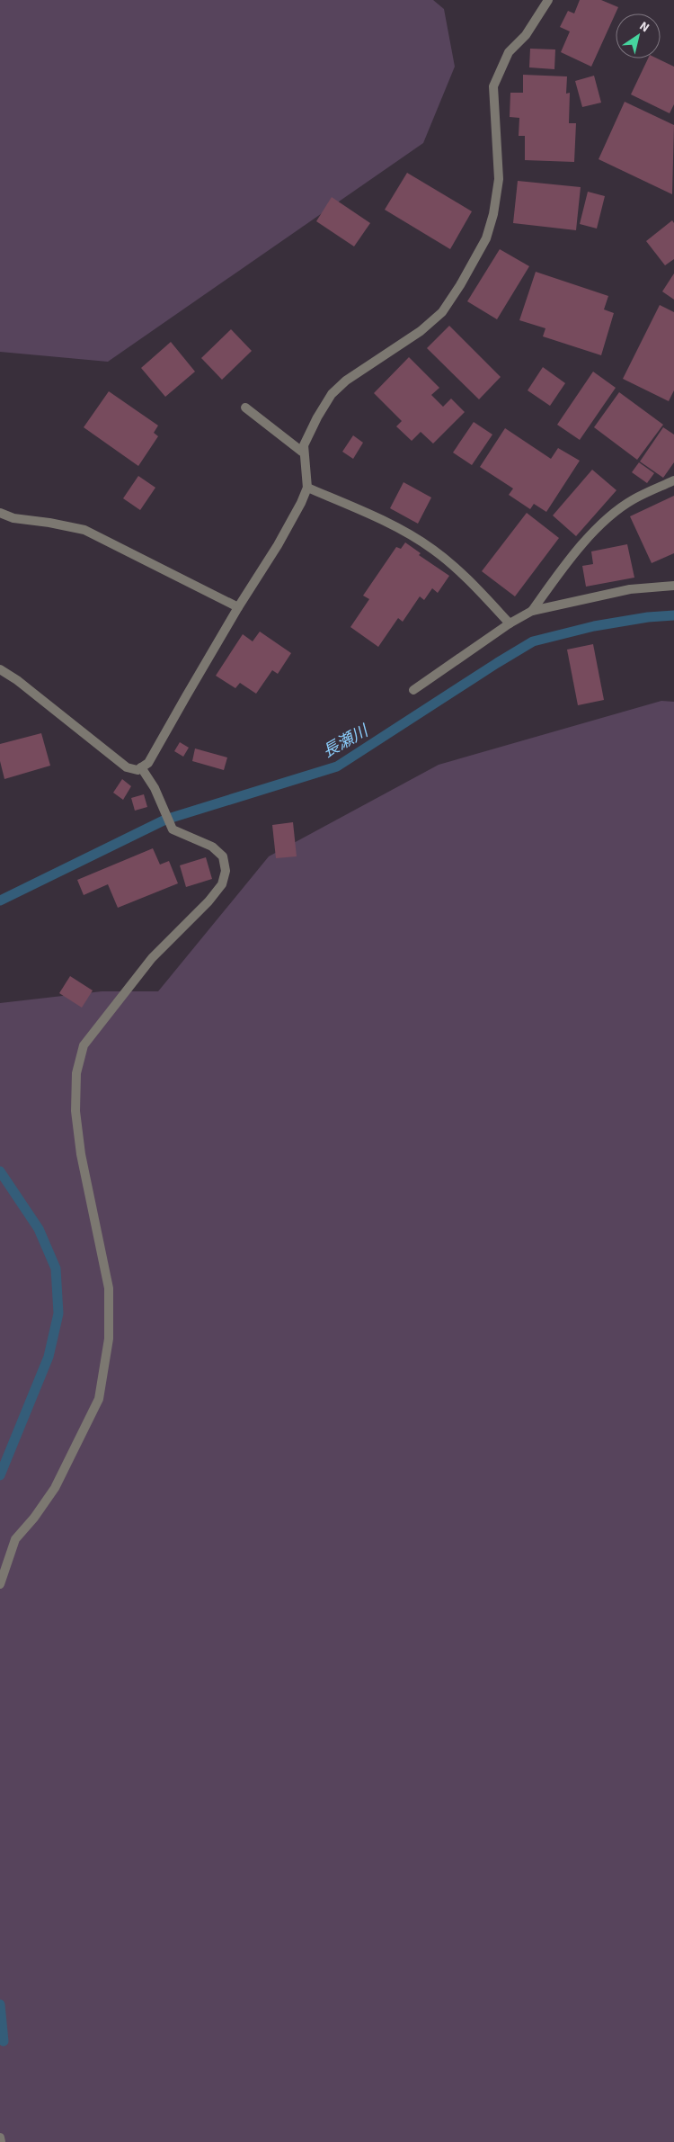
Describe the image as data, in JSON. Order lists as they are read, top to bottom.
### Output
{
  "water": ["長瀬川"],
  "north": "top right"
}
